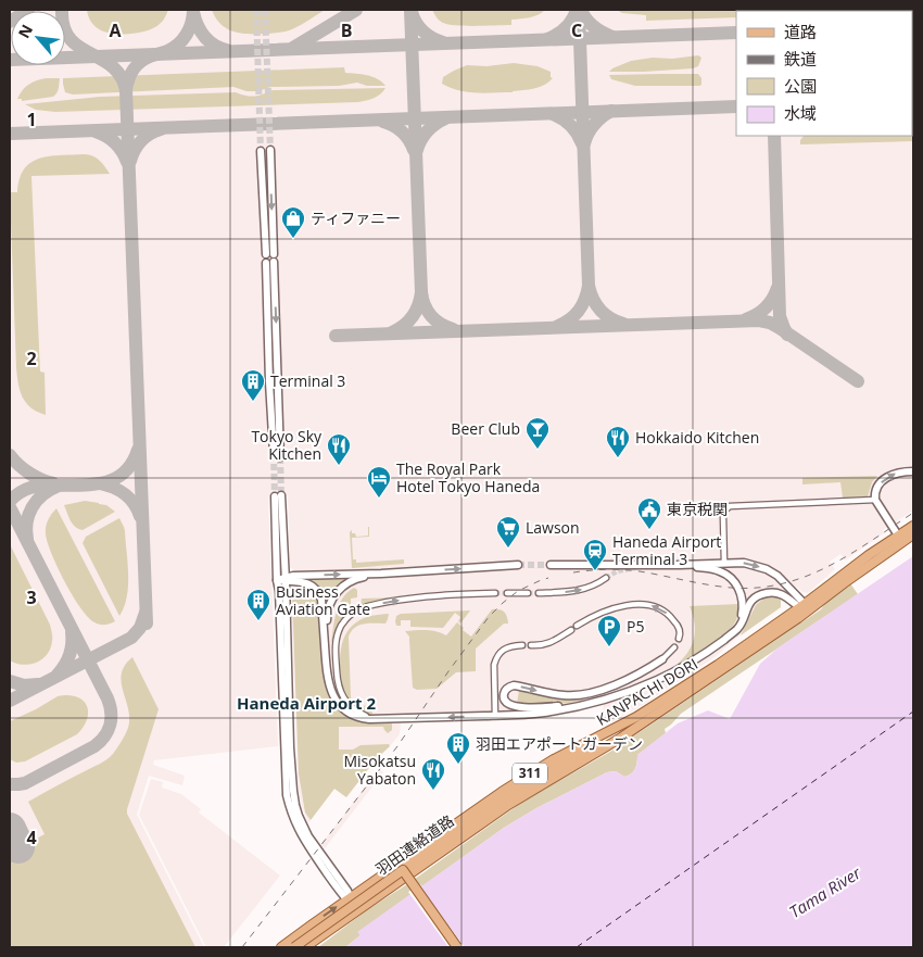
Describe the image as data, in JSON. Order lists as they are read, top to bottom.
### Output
{
  "streets": {
    "main road": ["KANPACHI DORI", "311", "羽田連絡道路"]
  },
  "districts": ["Haneda Airport 2"],
  "water": ["Tama River"],
  "places": {
    "shop": ["ティファニー"],
    "building": ["Terminal 3", "Business Aviation Gate", "羽田エアポートガーデン"],
    "bar": ["Beer Club"],
    "restaurant": ["Hokkaido Kitchen", "Tokyo Sky Kitchen", "Misokatsu Yabaton"],
    "hotel": ["The Royal Park Hotel Tokyo Haneda"],
    "public building": ["東京税関"],
    "supermarket": ["Lawson"],
    "station": ["Haneda Airport Terminal 3"],
    "parking": ["P5"]
  },
  "legend": [
    "道路",
    "鉄道",
    "公園",
    "水域"
  ],
  "north": "top left",
  "grid": {
    "columns": ["A", "B", "C"],
    "rows": [
      "1",
      "2",
      "3",
      "4"
    ]
  }
}
